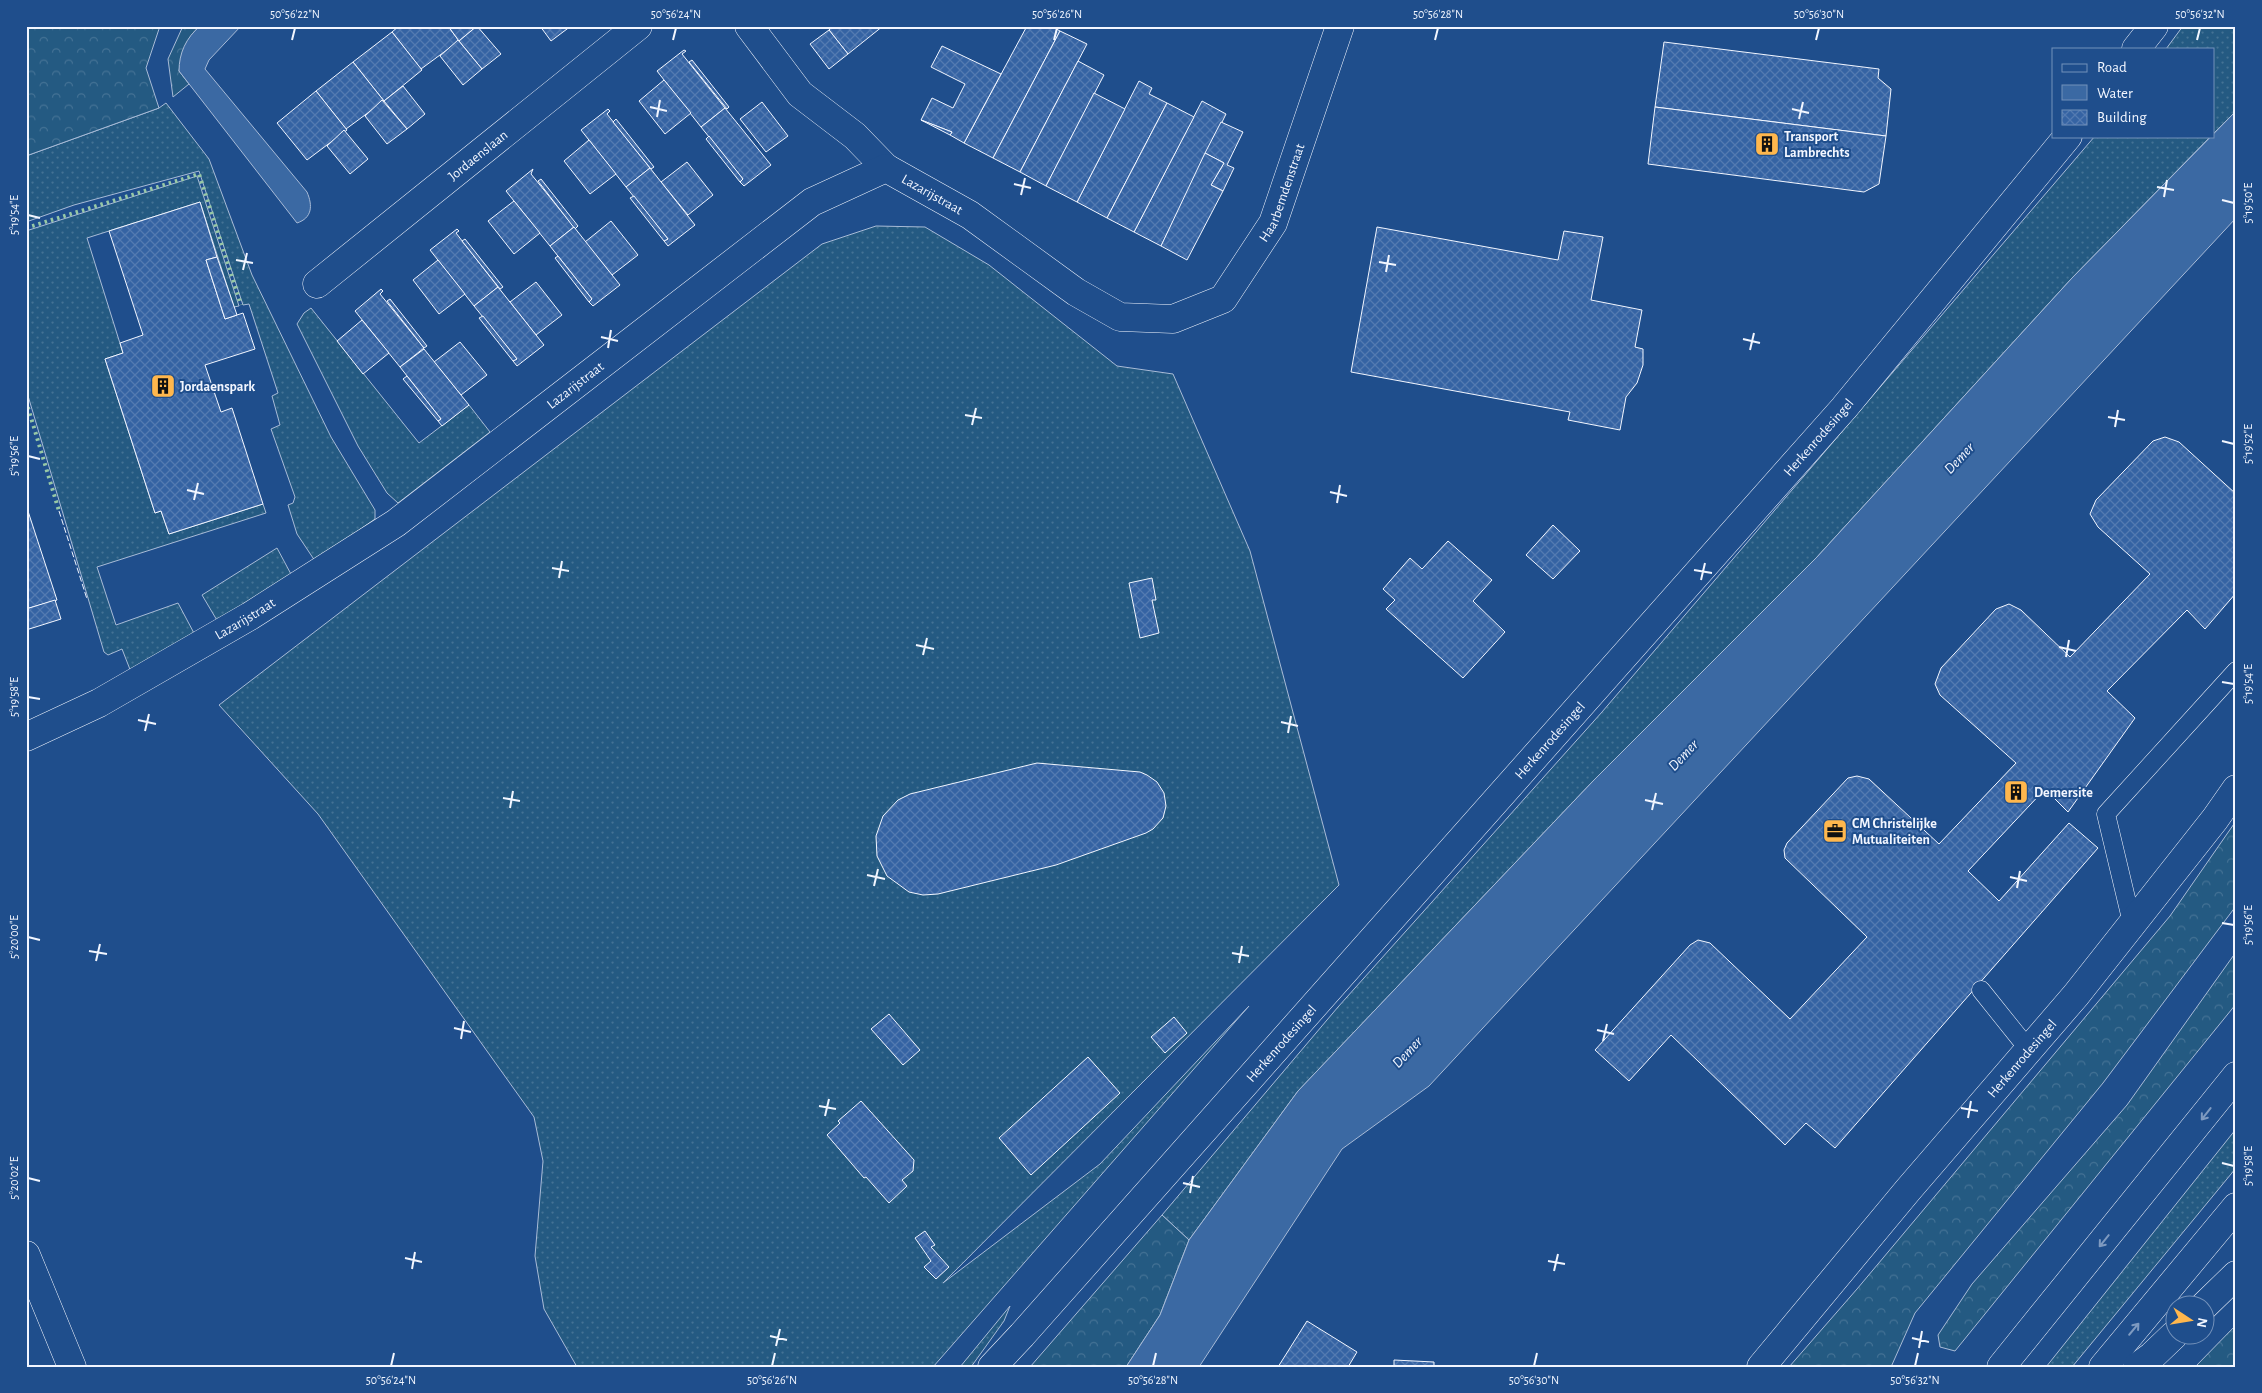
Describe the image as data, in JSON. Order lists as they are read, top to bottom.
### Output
{
  "streets": {
    "main road": [
      "Jordaenslaan",
      "Haarbemdenstraat",
      "Lazarijstraat",
      "Herkenrodesingel"
    ]
  },
  "crossings": [
    ["Haarbemdenstraat", "Lazarijstraat"]
  ],
  "water": ["Demer"],
  "places": {
    "building": ["Transport Lambrechts", "Jordaenspark", "Demersite"],
    "office": ["CM Christelijke Mutualiteiten"]
  },
  "legend": ["Road", "Water", "Building"],
  "north": "right",
  "coordinates": [
    "50°56'22\"N",
    "50°56'24\"N",
    "50°56'26\"N",
    "50°56'28\"N",
    "50°56'30\"N",
    "50°56'32\"N",
    "5°19'50\"E",
    "5°19'54\"E",
    "5°19'52\"E",
    "5°19'56\"E",
    "5°19'58\"E",
    "5°20'00\"E",
    "5°20'02\"E"
  ]
}
